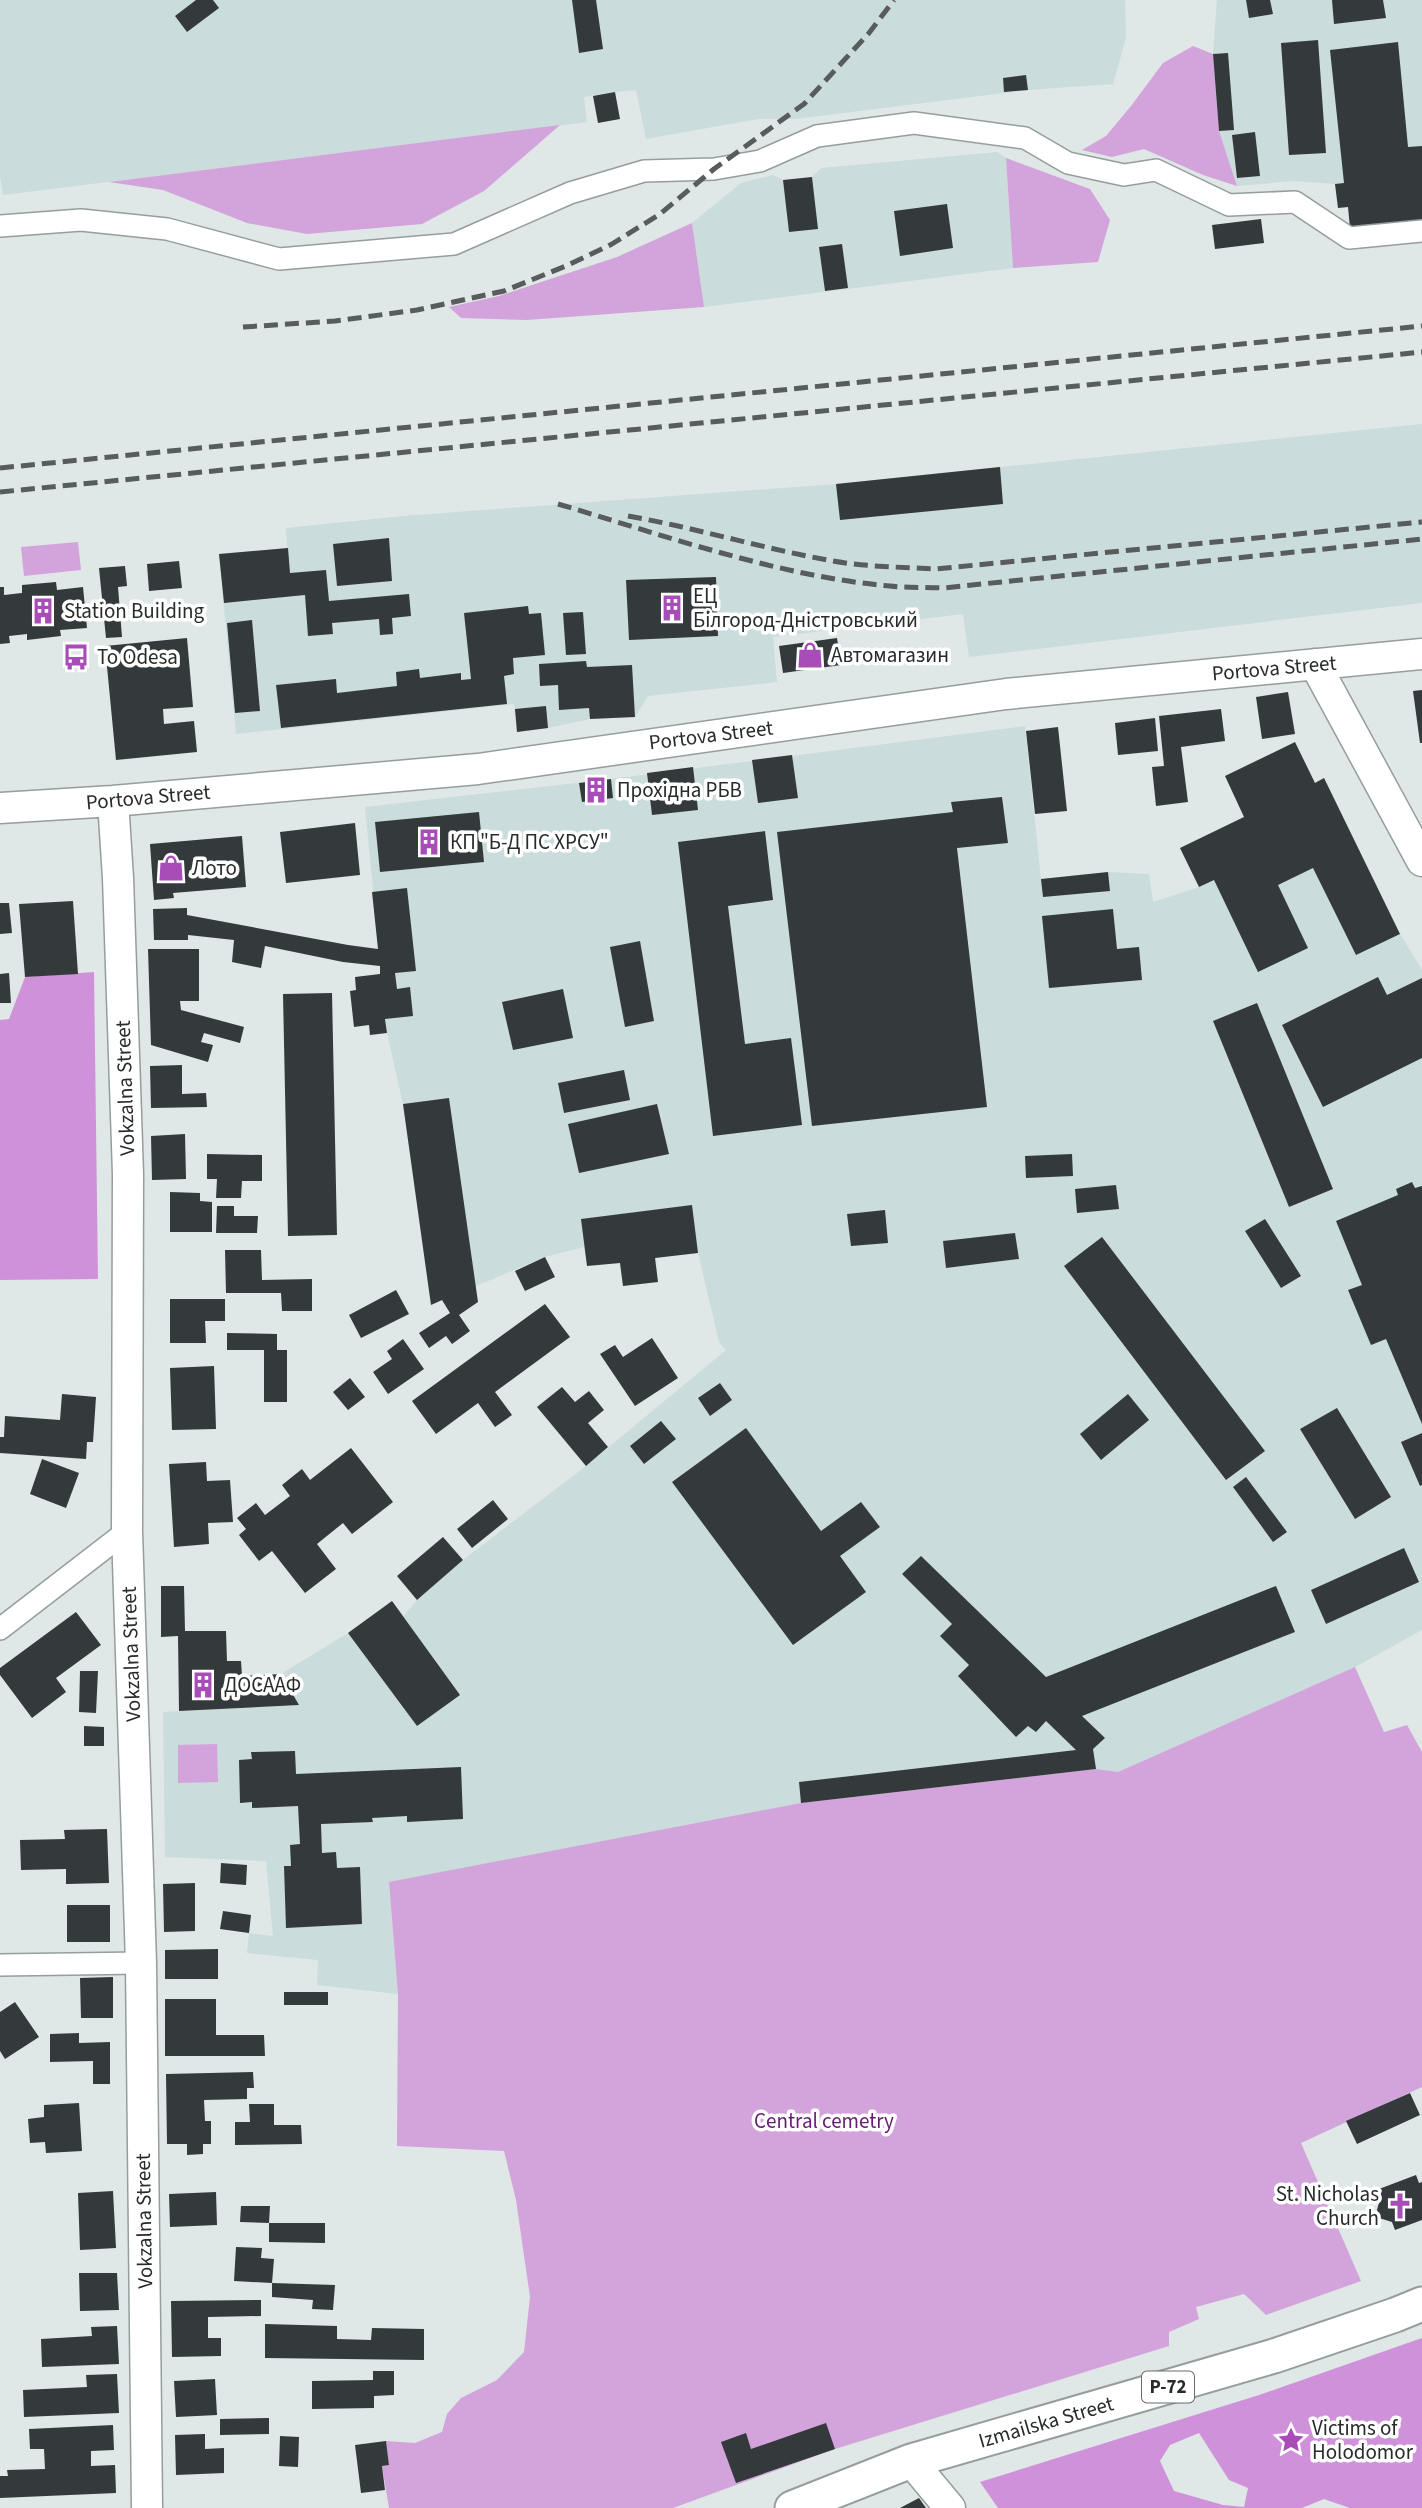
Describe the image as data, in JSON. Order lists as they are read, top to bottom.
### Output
{
  "streets": {
    "main road": ["Р-72", "Izmailska Street"],
    "street": ["Portova Street", "Vokzalna Street"]
  },
  "crossings": [
    ["Portova Street", "Vokzalna Street"]
  ],
  "parks": ["Central cemetry"],
  "places": {
    "building": [
      "ЕЦ Білгород-Дністровський",
      "Station Building",
      "Прохідна РБВ",
      "КП \"Б-Д ПС ХРСУ\"",
      "ДОСААФ"
    ],
    "shop": ["Автомагазин", "Лото"],
    "bus stop": ["To Odesa"],
    "church": ["St. Nicholas Church"],
    "place": ["Victims of Holodomor"]
  }
}
